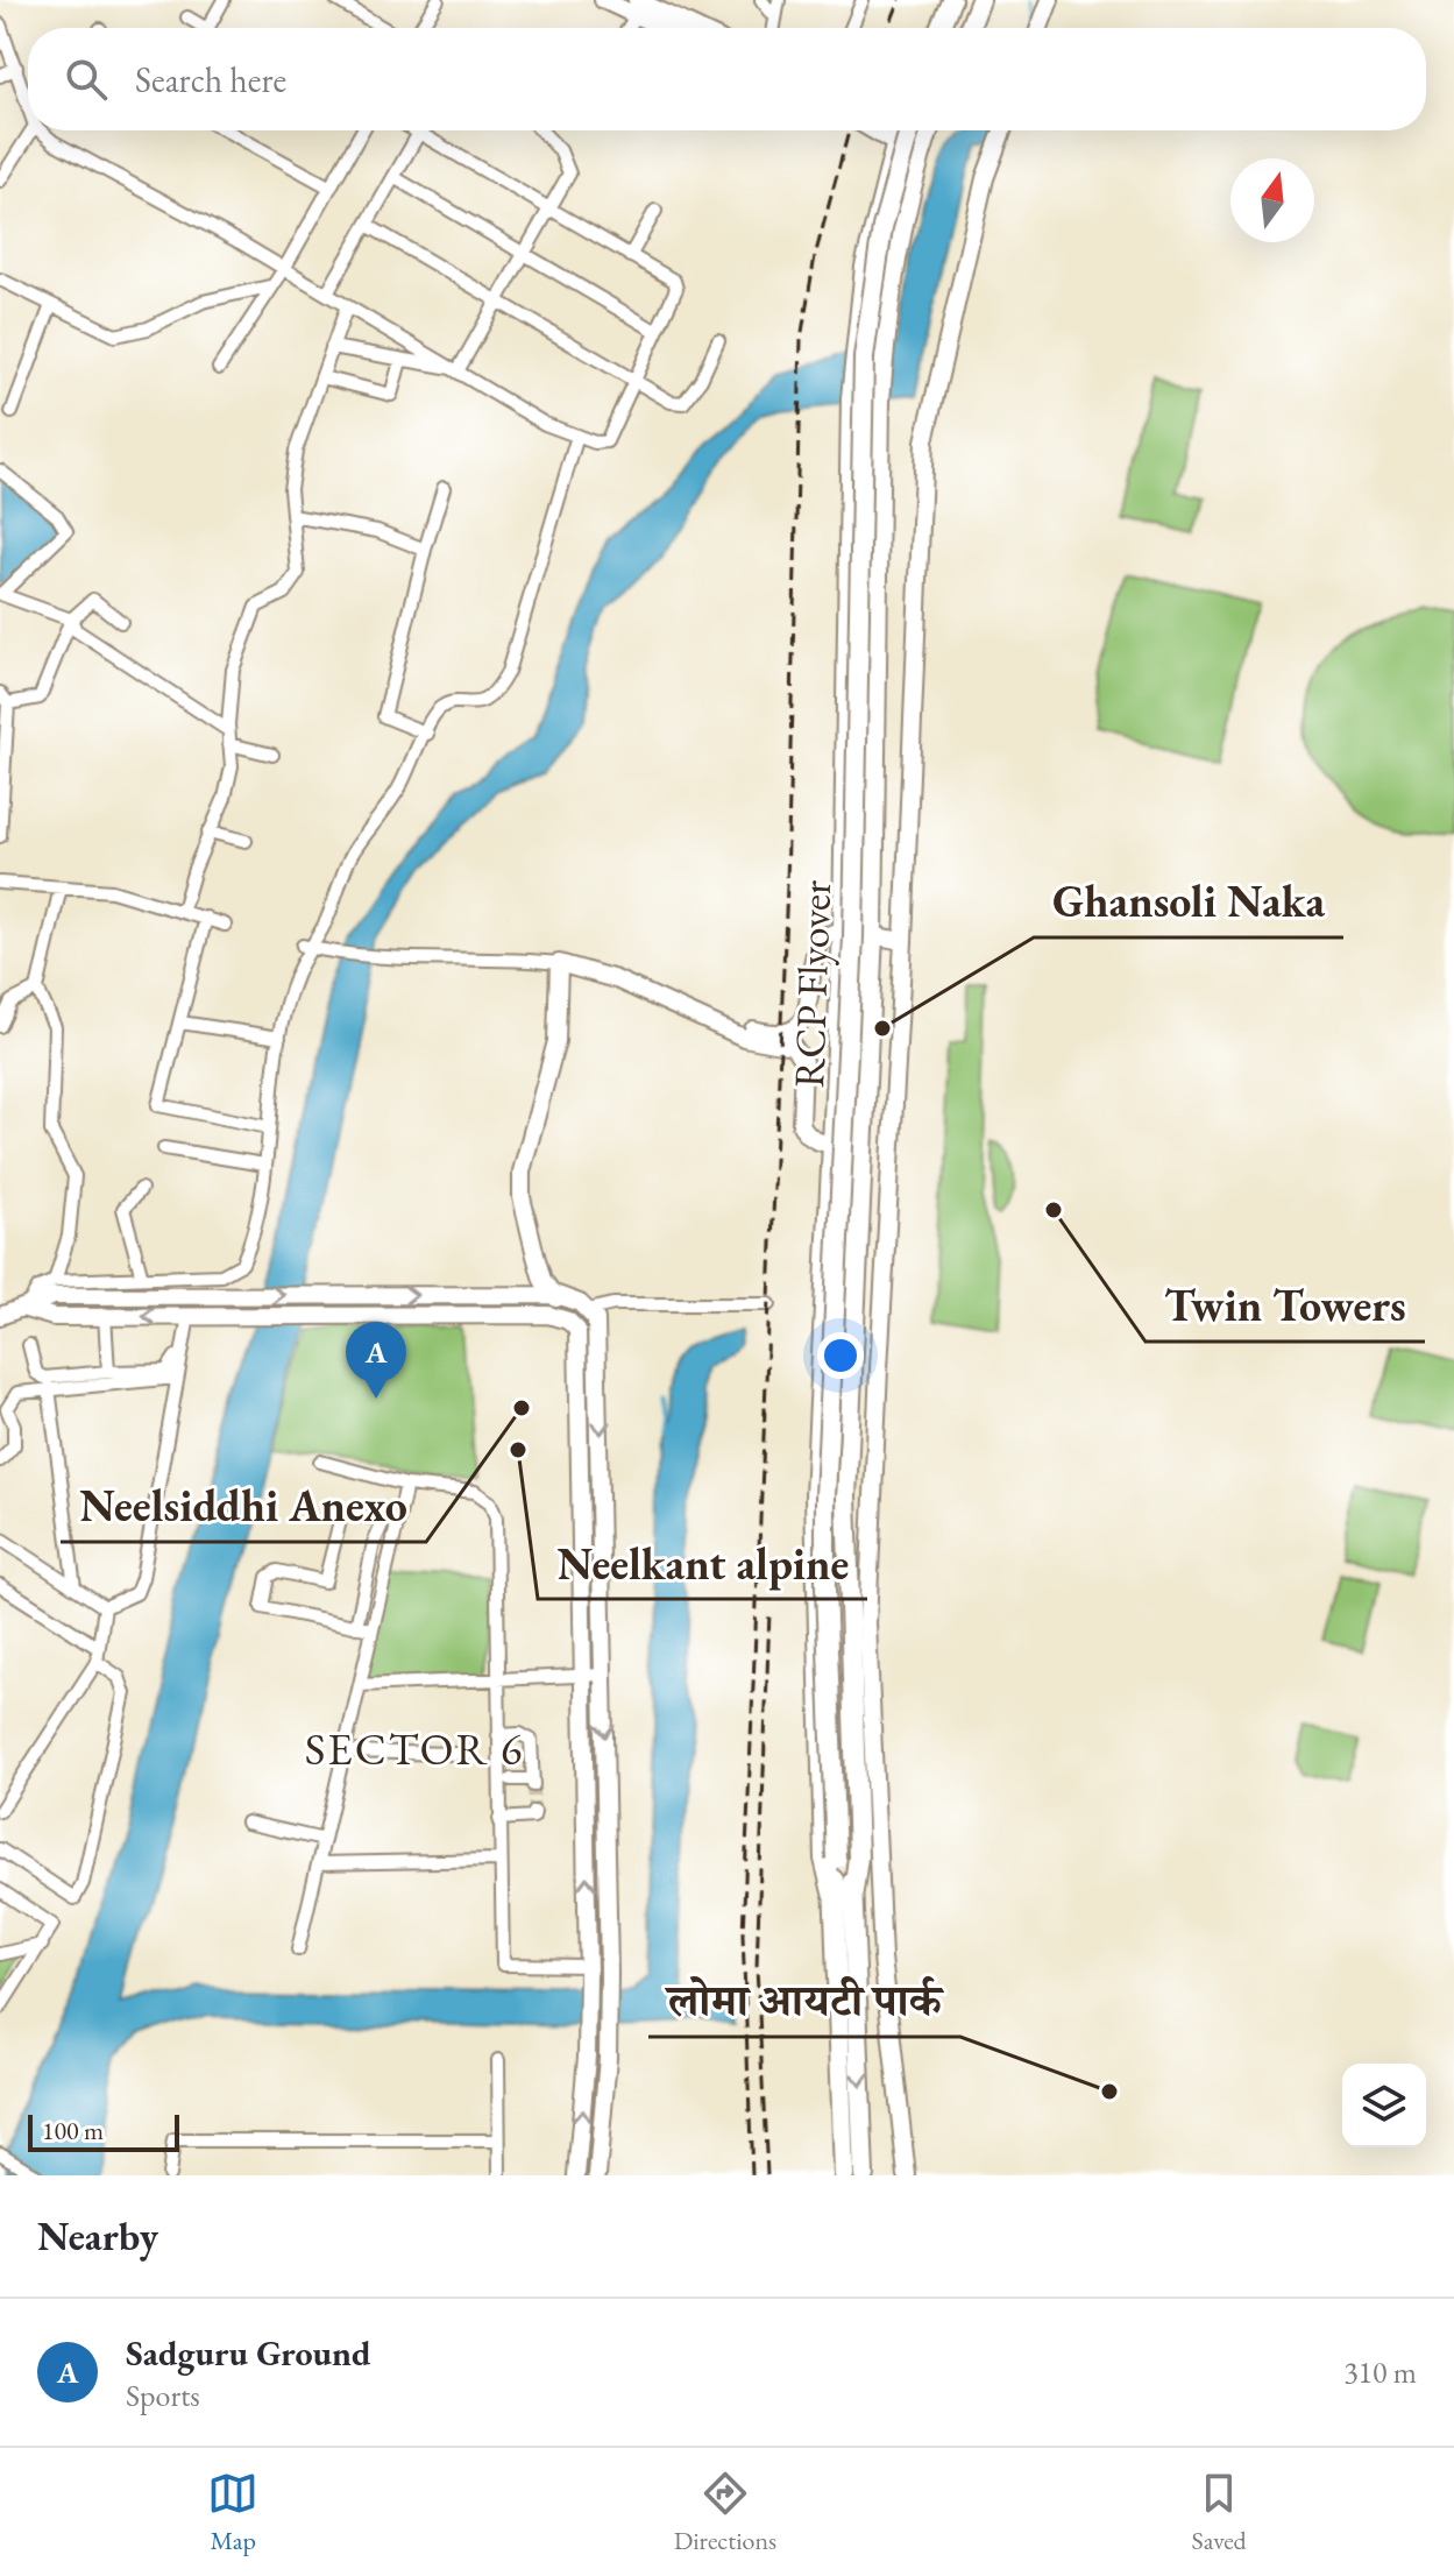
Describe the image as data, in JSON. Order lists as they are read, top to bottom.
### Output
{
  "streets": {
    "main road": ["RCP Flyover"]
  },
  "districts": ["SECTOR 6"],
  "places": [
    "Ghansoli Naka",
    "Twin Towers",
    "Neelsiddhi Anexo",
    "Neelkant alpine",
    "लोमा आयटी पार्क"
  ],
  "scale_bar": "100 m",
  "north": "top",
  "page": {
    "search": "Search here",
    "pins": "A",
    "scale": "100 m",
    "heading": "Nearby",
    "list": [
      {
        "mark": "A",
        "name": "Sadguru Ground",
        "note": "Sports",
        "value": "310 m"
      }
    ],
    "nav": ["Map", "Directions", "Saved"]
  }
}
